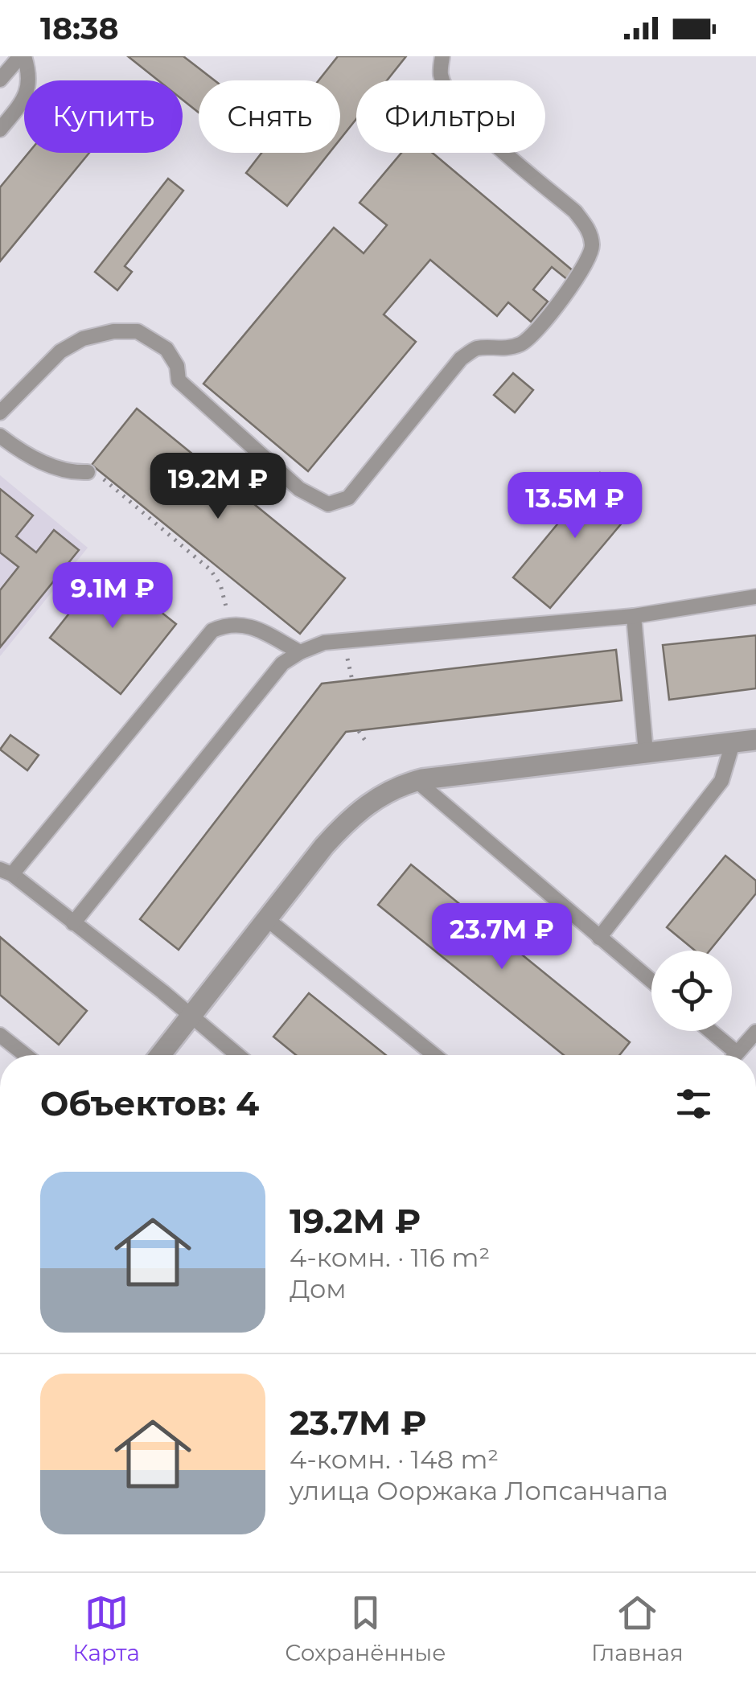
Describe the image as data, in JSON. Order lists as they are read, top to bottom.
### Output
{
  "page": {
    "status": "18:38",
    "chip": ["Купить", "Снять", "Фильтры"],
    "price": [
      "19.2M ₽",
      "13.5M ₽",
      "9.1M ₽",
      "23.7M ₽"
    ],
    "heading": "Объектов: 4",
    "list": [
      {
        "name": "19.2M ₽",
        "note": "4-комн. · 116 m² · Дом"
      },
      {
        "name": "23.7M ₽",
        "note": "4-комн. · 148 m² · улица Ооржака Лопсанчапа"
      }
    ],
    "tabs": ["Карта", "Сохранённые", "Главная"]
  }
}
